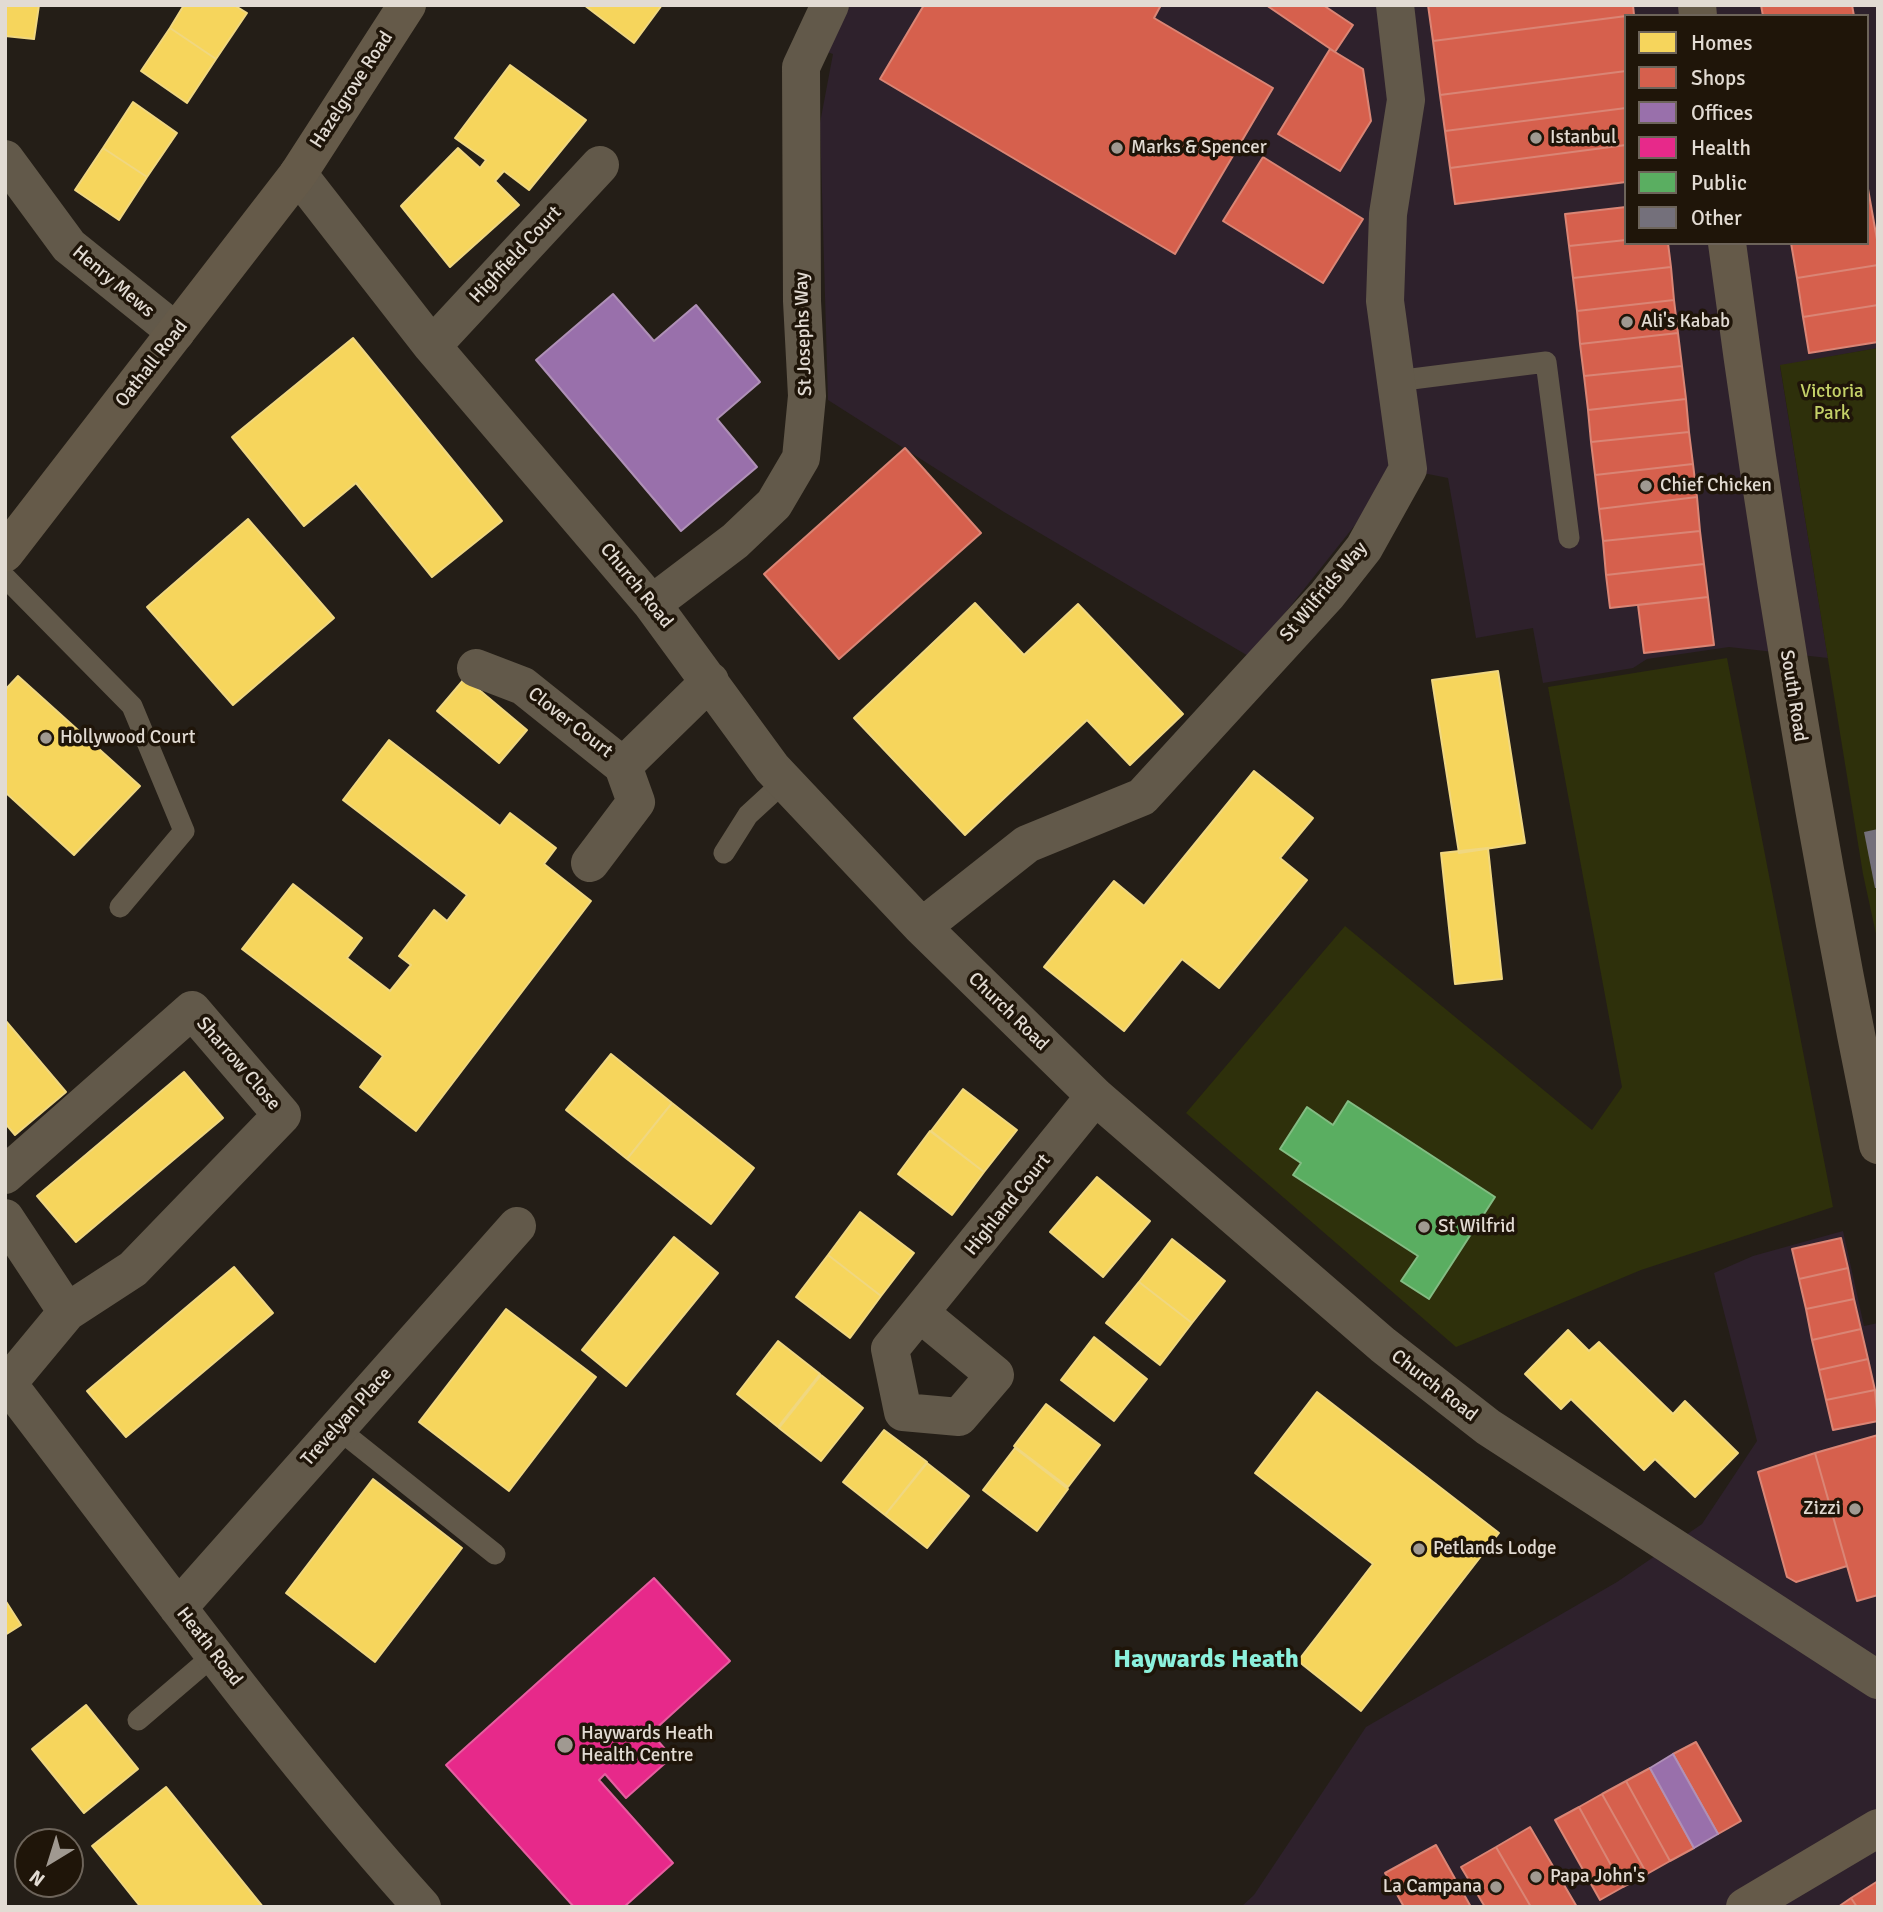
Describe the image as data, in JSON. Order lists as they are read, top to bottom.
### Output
{
  "streets": {
    "main road": ["Hazelgrove Road", "Oathall Road", "South Road"],
    "street": [
      "Highfield Court",
      "Henry Mews",
      "St Josephs Way",
      "Church Road",
      "St Wilfrids Way",
      "Clover Court",
      "Sharrow Close",
      "Highland Court",
      "Trevelyan Place",
      "Heath Road"
    ]
  },
  "crossings": [
    ["Hazelgrove Road", "Oathall Road"],
    ["Hazelgrove Road", "Church Road"],
    ["Highfield Court", "Church Road"],
    ["Henry Mews", "Oathall Road"],
    ["St Josephs Way", "Church Road"],
    ["Oathall Road", "Church Road"],
    ["Church Road", "St Wilfrids Way"],
    ["Church Road", "Clover Court"],
    ["Church Road", "Highland Court"],
    ["Sharrow Close", "Heath Road"],
    ["Trevelyan Place", "Heath Road"]
  ],
  "districts": ["Haywards Heath"],
  "parks": ["Victoria Park"],
  "places": [
    "Istanbul",
    "Marks & Spencer",
    "Ali's Kabab",
    "Chief Chicken",
    "Hollywood Court",
    "St Wilfrid",
    "Zizzi",
    "Petlands Lodge",
    "Haywards Heath Health Centre",
    "Papa John's",
    "La Campana"
  ],
  "legend": [
    "Homes",
    "Shops",
    "Offices",
    "Health",
    "Public",
    "Other"
  ],
  "north": "bottom left"
}
